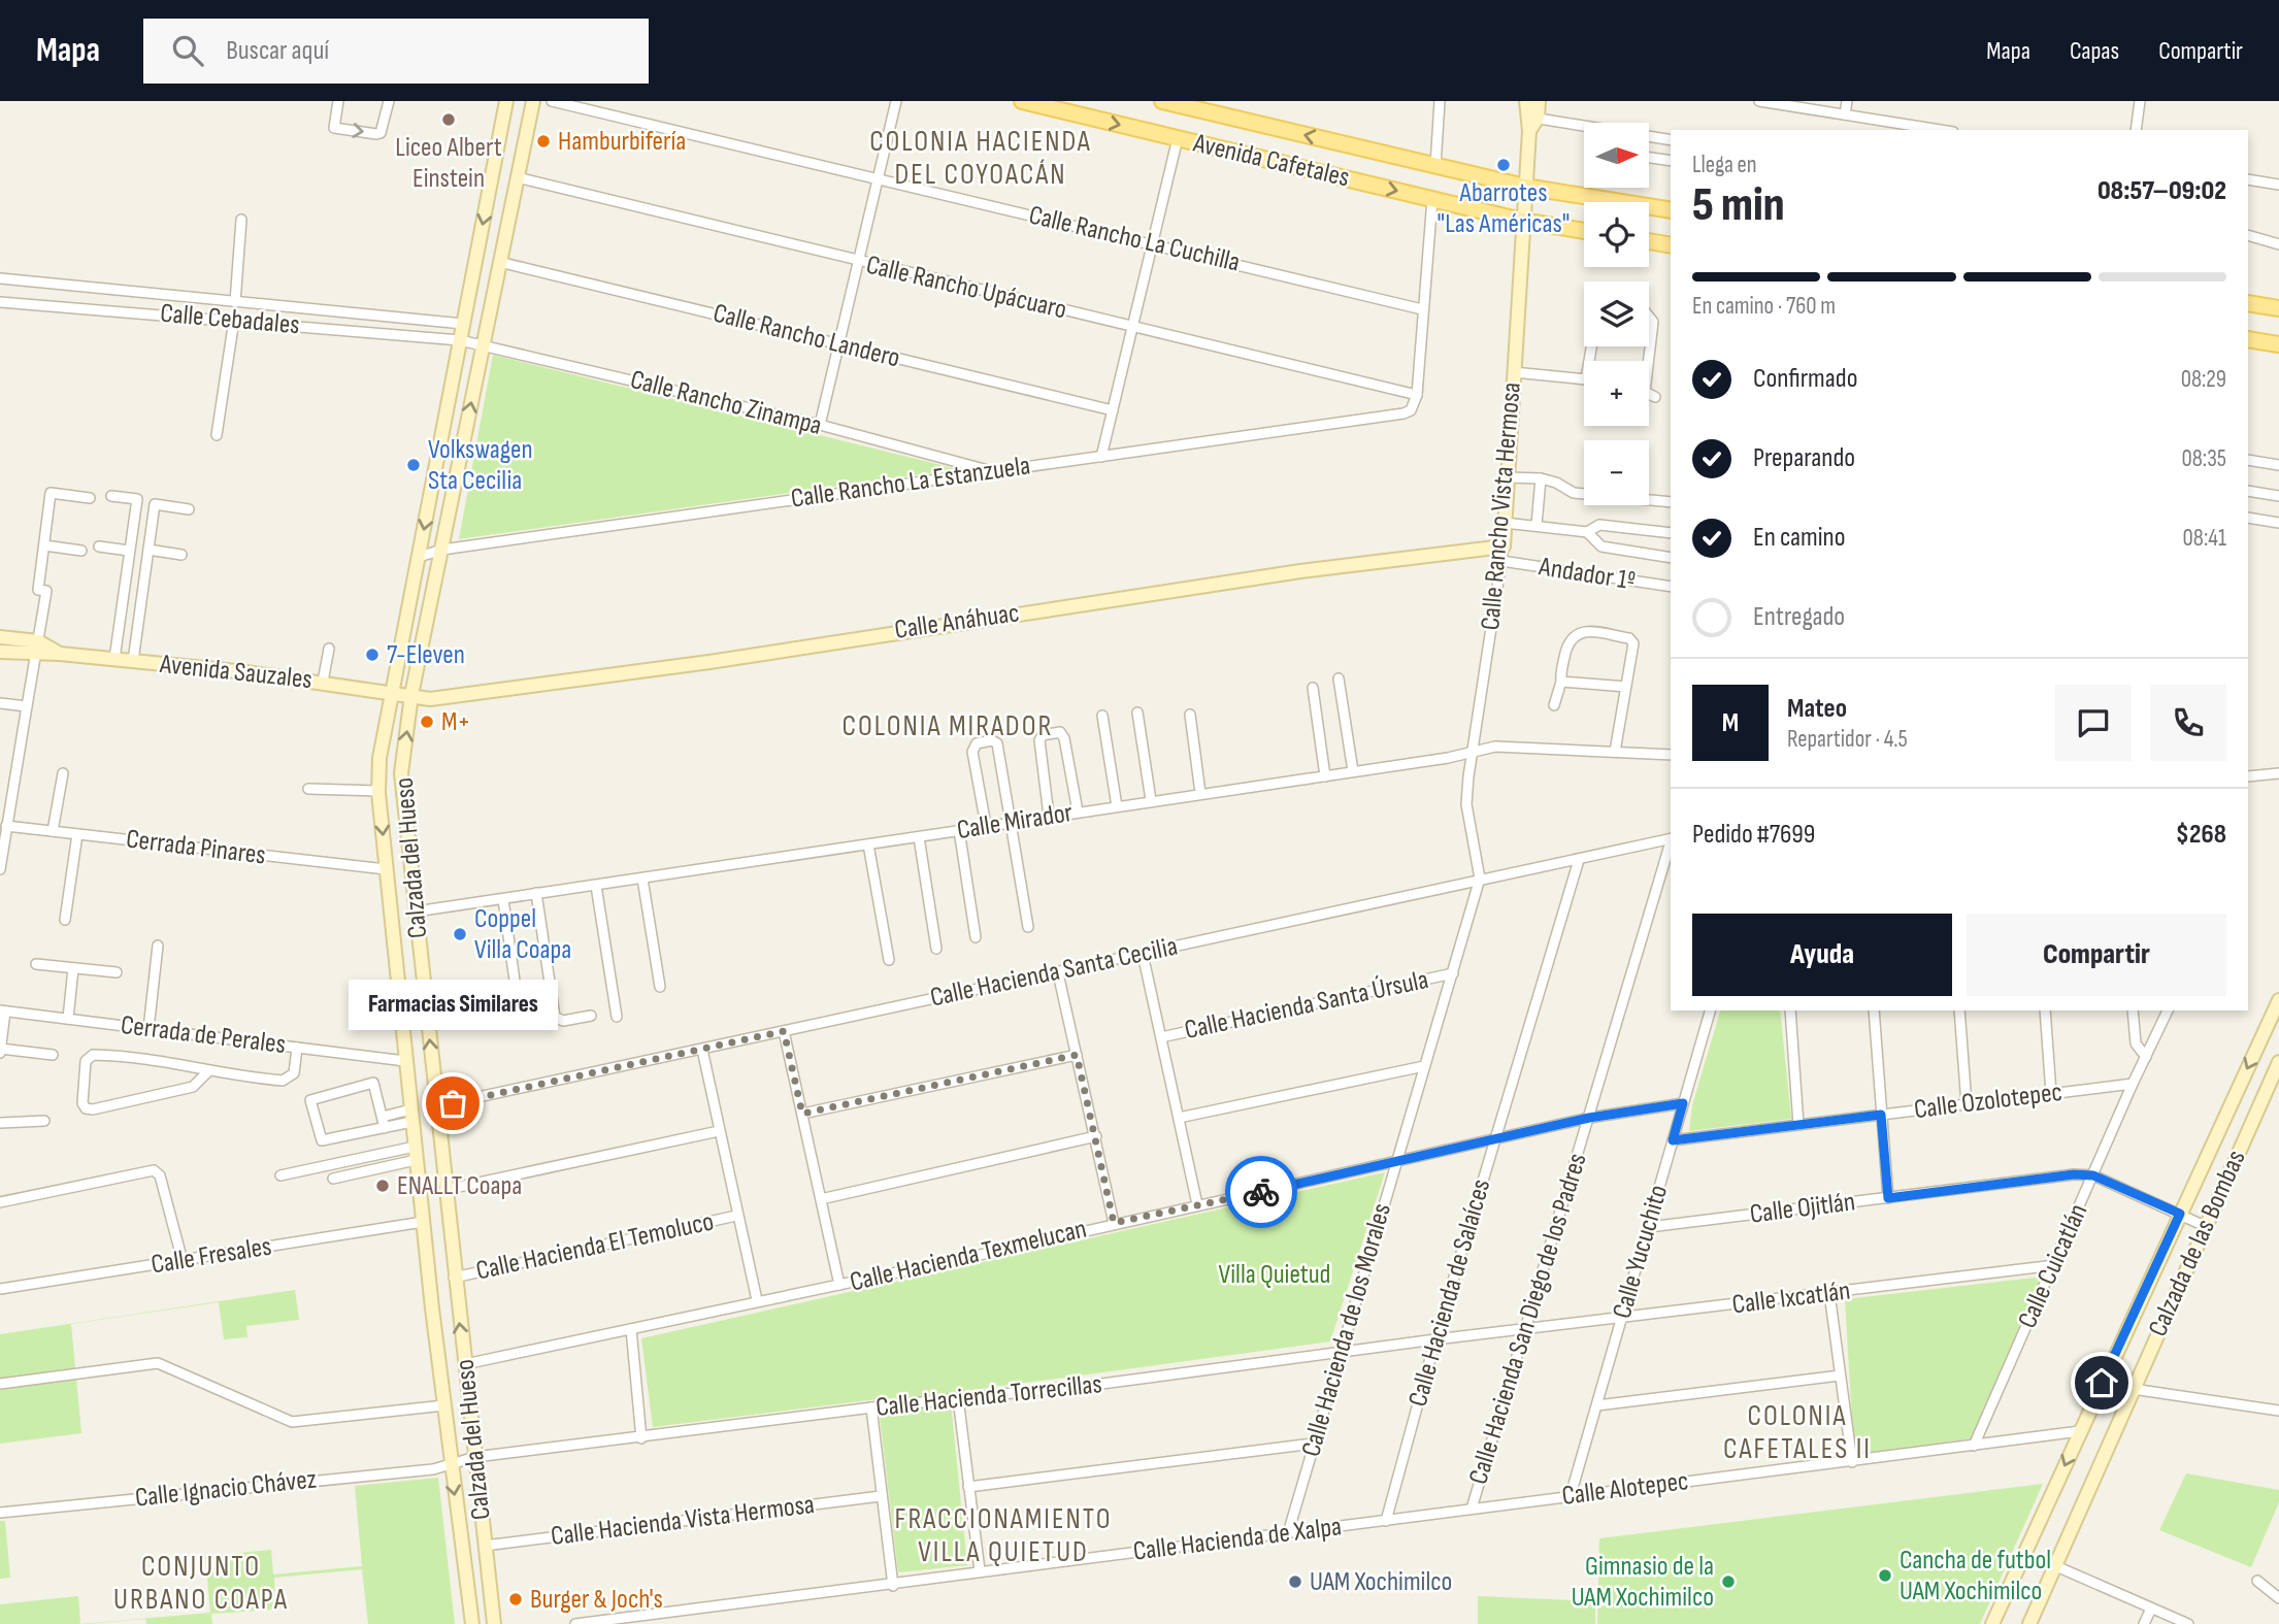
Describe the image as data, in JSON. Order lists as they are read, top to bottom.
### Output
{
  "streets": {
    "main road": [
      "Avenida Cafetales",
      "Calle Rancho Vista Hermosa",
      "Calle Anáhuac",
      "Avenida Sauzales",
      "Calzada del Hueso",
      "Calzada de las Bombas"
    ],
    "street": [
      "Calle Rancho La Cuchilla",
      "Calle Rancho Upácuaro",
      "Calle Cebadales",
      "Calle Rancho Landero",
      "Calle Rancho Zinampa",
      "Calle Rancho La Estanzuela",
      "Andador 1º",
      "Calle Mirador",
      "Cerrada Pinares",
      "Calle Hacienda Santa Cecilia",
      "Calle Hacienda Santa Úrsula",
      "Cerrada de Perales",
      "Calle Ozolotepec",
      "Calle Ojitlán",
      "Calle Hacienda El Temoluco",
      "Calle Yucuchito",
      "Calle Fresales",
      "Calle Hacienda Texmelucan",
      "Calle Cuicatlán",
      "Calle Hacienda de Salaíces",
      "Calle Ixcatlán",
      "Calle Hacienda San Diego de los Padres",
      "Calle Hacienda de los Morales",
      "Calle Hacienda Torrecillas",
      "Calle Ignacio Chávez",
      "Calle Alotepec",
      "Calle Hacienda Vista Hermosa",
      "Calle Hacienda de Xalpa"
    ]
  },
  "crossings": [
    ["Avenida Cafetales", "Calle Rancho Vista Hermosa"],
    ["Calle Rancho Upácuaro", "Calle Rancho La Estanzuela"],
    ["Calle Rancho Upácuaro", "Calzada del Hueso"],
    ["Calle Cebadales", "Calle Rancho Zinampa"],
    ["Calle Cebadales", "Calzada del Hueso"],
    ["Calle Rancho Landero", "Calzada del Hueso"],
    ["Calle Rancho Zinampa", "Calle Rancho La Estanzuela"],
    ["Calle Rancho Zinampa", "Calzada del Hueso"],
    ["Calle Rancho La Estanzuela", "Calzada del Hueso"],
    ["Calle Rancho Vista Hermosa", "Andador 1º"],
    ["Calle Rancho Vista Hermosa", "Calle Anáhuac"],
    ["Calle Rancho Vista Hermosa", "Calle Mirador"],
    ["Calle Rancho Vista Hermosa", "Calle Hacienda Santa Cecilia"],
    ["Calle Rancho Vista Hermosa", "Calle Hacienda de los Morales"],
    ["Calle Anáhuac", "Avenida Sauzales"],
    ["Calle Anáhuac", "Calzada del Hueso"],
    ["Avenida Sauzales", "Calzada del Hueso"],
    ["Calle Mirador", "Calzada del Hueso"],
    ["Cerrada Pinares", "Calzada del Hueso"],
    ["Calzada del Hueso", "Calle Hacienda Santa Cecilia"],
    ["Calzada del Hueso", "Cerrada de Perales"],
    ["Calzada del Hueso", "Calle Hacienda El Temoluco"],
    ["Calzada del Hueso", "Calle Fresales"],
    ["Calzada del Hueso", "Calle Hacienda Texmelucan"],
    ["Calzada del Hueso", "Calle Hacienda Torrecillas"],
    ["Calzada del Hueso", "Calle Ignacio Chávez"],
    ["Calzada del Hueso", "Calle Hacienda Vista Hermosa"],
    ["Calle Hacienda Santa Cecilia", "Calle Hacienda de Salaíces"],
    ["Calle Hacienda Santa Cecilia", "Calle Hacienda de los Morales"],
    ["Calle Hacienda Santa Úrsula", "Calle Hacienda de los Morales"],
    ["Calle Ozolotepec", "Calle Yucuchito"],
    ["Calle Ozolotepec", "Calle Cuicatlán"],
    ["Calle Ojitlán", "Calzada de las Bombas"],
    ["Calle Ojitlán", "Calle Yucuchito"],
    ["Calle Ojitlán", "Calle Cuicatlán"],
    ["Calzada de las Bombas", "Calle Alotepec"],
    ["Calle Yucuchito", "Calle Hacienda Texmelucan"],
    ["Calle Yucuchito", "Calle Ixcatlán"],
    ["Calle Yucuchito", "Calle Alotepec"],
    ["Calle Hacienda Texmelucan", "Calle Hacienda de Salaíces"],
    ["Calle Hacienda Texmelucan", "Calle Hacienda San Diego de los Padres"],
    ["Calle Hacienda Texmelucan", "Calle Hacienda de los Morales"],
    ["Calle Cuicatlán", "Calle Ixcatlán"],
    ["Calle Cuicatlán", "Calle Alotepec"],
    ["Calle Hacienda de Salaíces", "Calle Hacienda Torrecillas"],
    ["Calle Hacienda de Salaíces", "Calle Hacienda de Xalpa"],
    ["Calle Ixcatlán", "Calle Hacienda San Diego de los Padres"],
    ["Calle Ixcatlán", "Calle Hacienda Torrecillas"],
    ["Calle Hacienda San Diego de los Padres", "Calle Hacienda Torrecillas"],
    ["Calle Hacienda San Diego de los Padres", "Calle Alotepec"],
    ["Calle Hacienda San Diego de los Padres", "Calle Hacienda de Xalpa"],
    ["Calle Hacienda de los Morales", "Calle Hacienda Torrecillas"],
    ["Calle Hacienda de los Morales", "Calle Hacienda de Xalpa"],
    ["Calle Hacienda Torrecillas", "Calle Ignacio Chávez"],
    ["Calle Alotepec", "Calle Hacienda de Xalpa"]
  ],
  "districts": [
    "COLONIA HACIENDA DEL COYOACÁN",
    "COLONIA MIRADOR",
    "COLONIA CAFETALES II",
    "FRACCIONAMIENTO VILLA QUIETUD",
    "CONJUNTO URBANO COAPA"
  ],
  "parks": ["Villa Quietud"],
  "places": [
    "Liceo Albert Einstein",
    "Hamburbifería",
    "Abarrotes \"Las Américas\"",
    "Volkswagen Sta Cecilia",
    "7-Eleven",
    "M+",
    "Coppel Villa Coapa",
    "Farmacias Similares",
    "ENALLT Coapa",
    "Cancha de futbol UAM Xochimilco",
    "UAM Xochimilco",
    "Gimnasio de la UAM Xochimilco",
    "Burger & Joch's"
  ],
  "north": "right",
  "page": {
    "header": "Mapa",
    "search": "Buscar aquí",
    "nav": ["Mapa", "Capas", "Compartir"],
    "map_buttons": ["+", "−"],
    "heading": ["5 min", "Llega en", "08:57–09:02"],
    "panel": [
      "Mateo",
      "Repartidor · 4.5",
      "Pedido #7699",
      "$268"
    ],
    "bar": "En camino · 760 m",
    "list": [
      ["Confirmado", "08:29"],
      ["Preparando", "08:35"],
      ["En camino", "08:41"],
      "Entregado"
    ],
    "round": "M",
    "buttons": ["Ayuda", "Compartir"],
    "bubble": "Farmacias Similares"
  }
}
